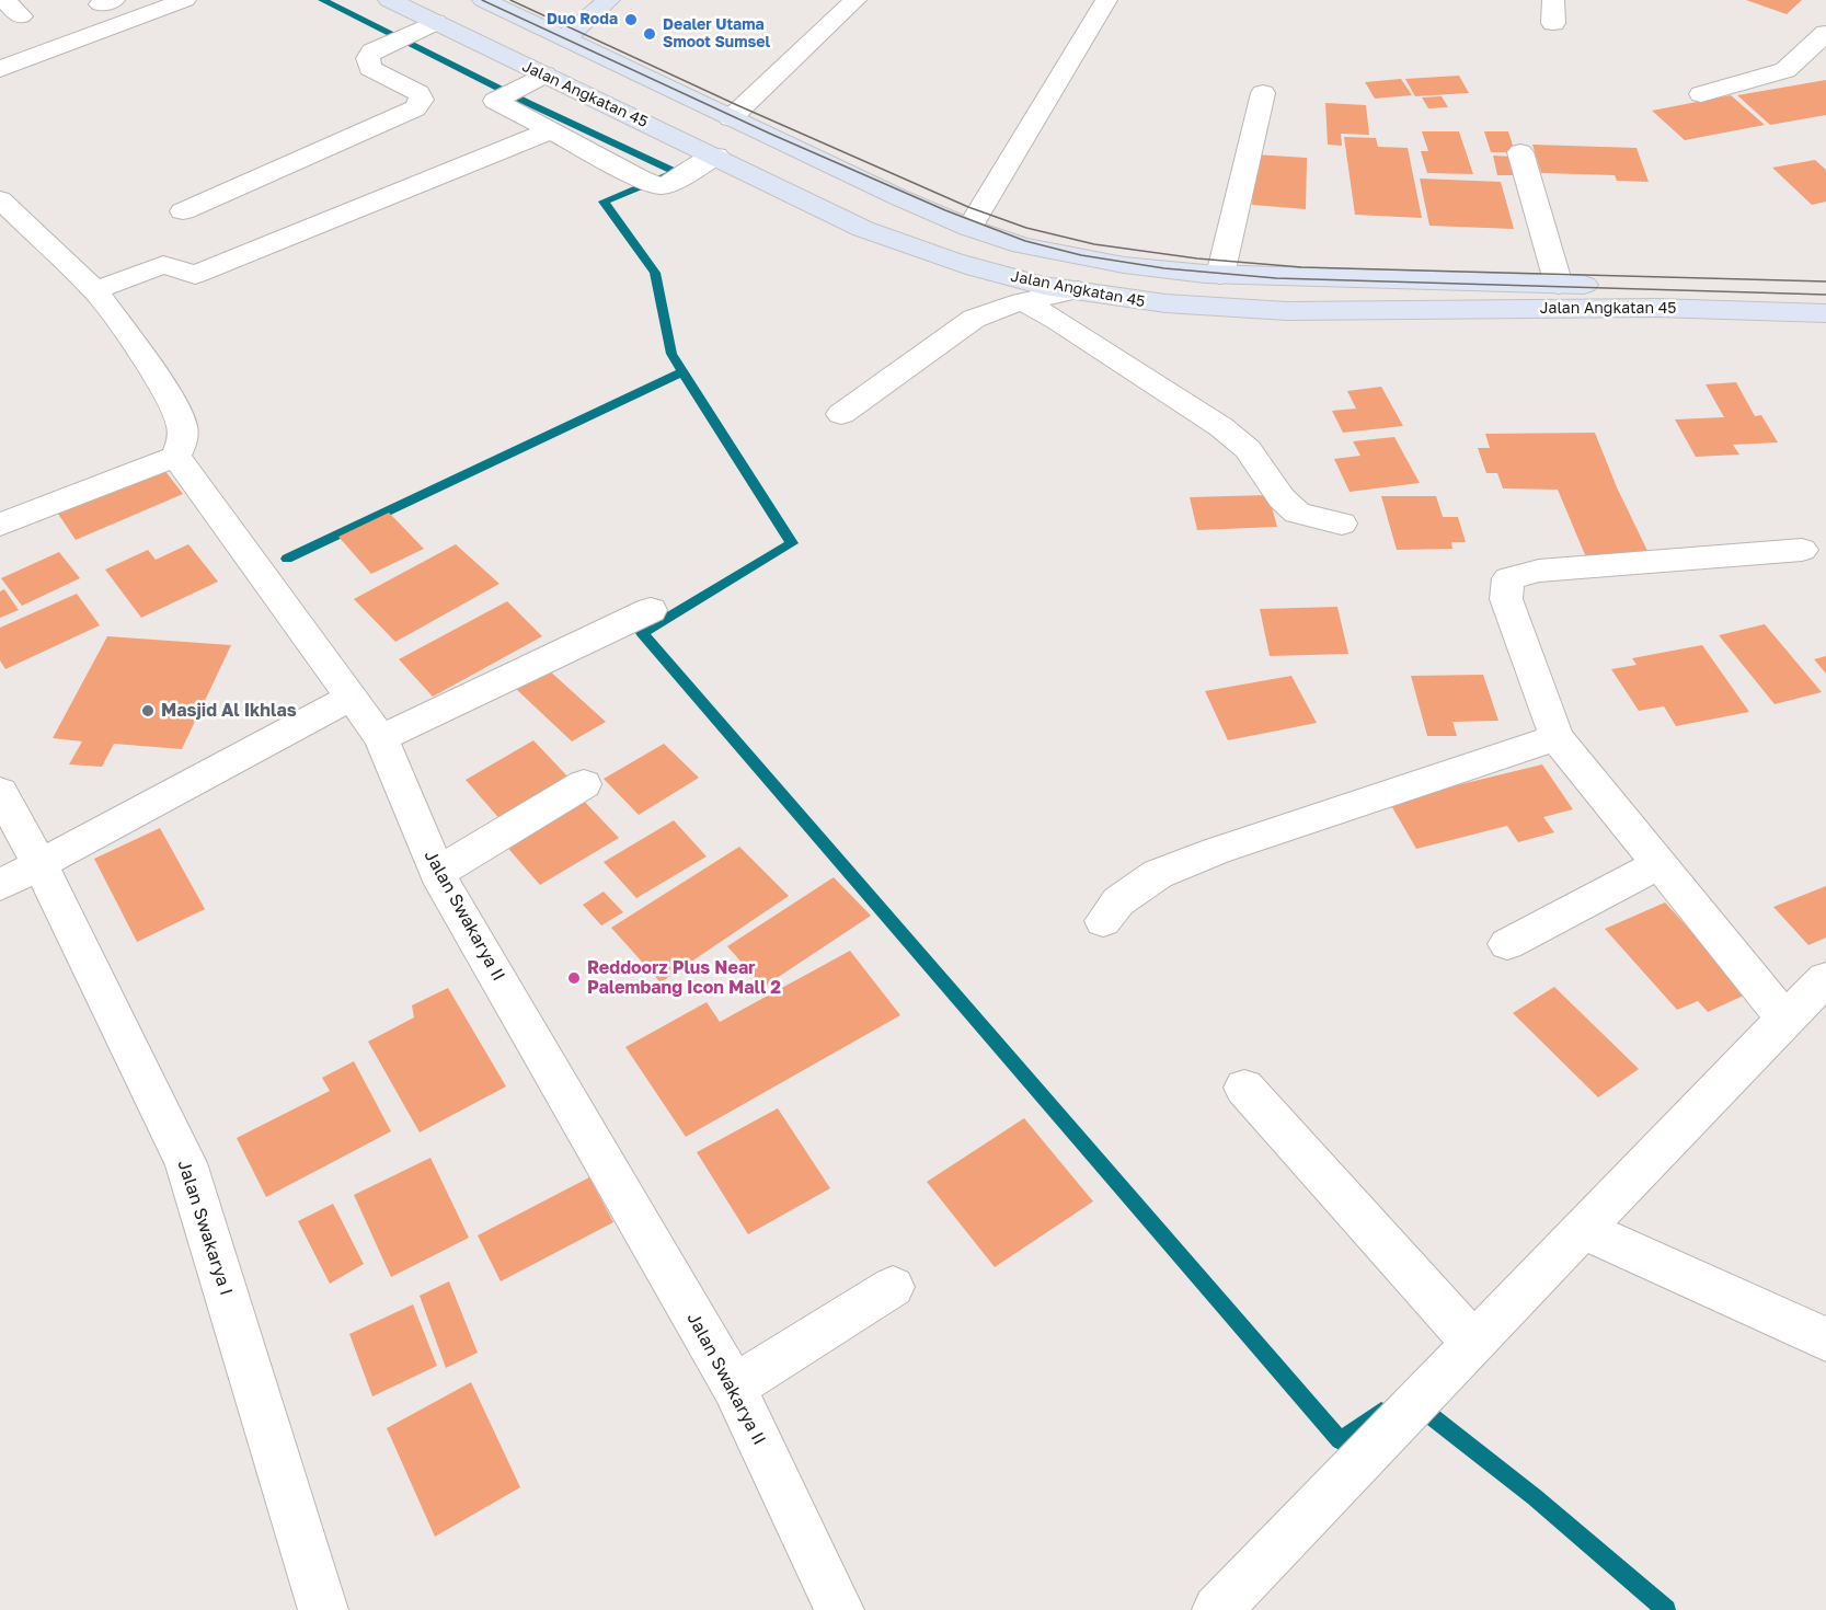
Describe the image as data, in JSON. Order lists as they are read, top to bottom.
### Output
{
  "streets": {
    "main road": ["Jalan Angkatan 45"],
    "street": ["Jalan Swakarya II", "Jalan Swakarya I"]
  },
  "places": [
    "Duo Roda",
    "Dealer Utama Smoot Sumsel",
    "Masjid Al Ikhlas",
    "Reddoorz Plus Near Palembang Icon Mall 2"
  ]
}
